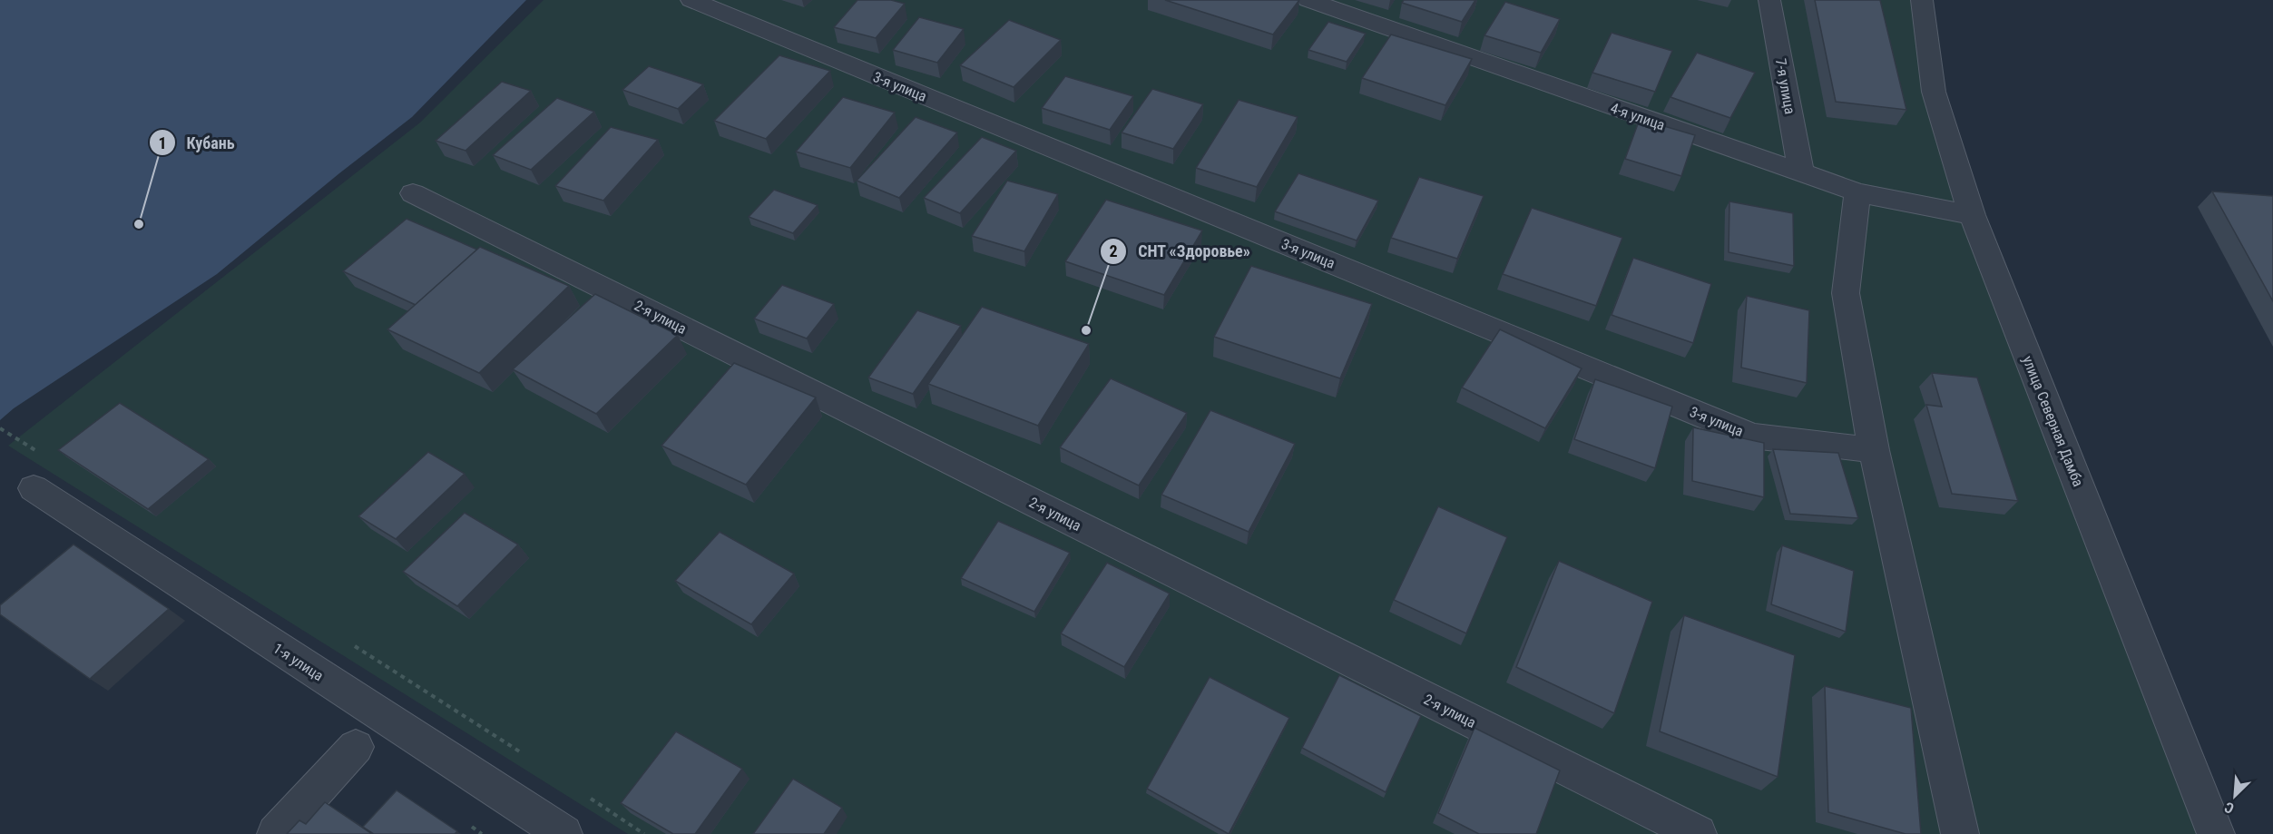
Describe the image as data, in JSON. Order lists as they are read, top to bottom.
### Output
{
  "streets": {
    "street": [
      "3-я улица",
      "7-я улица",
      "4-я улица",
      "2-я улица",
      "улица Северная Дамба",
      "1-я улица"
    ]
  },
  "crossings": [
    ["7-я улица", "4-я улица"],
    ["4-я улица", "улица Северная Дамба"]
  ],
  "places": ["Кубань", "СНТ «Здоровье»"],
  "north": "bottom left"
}
